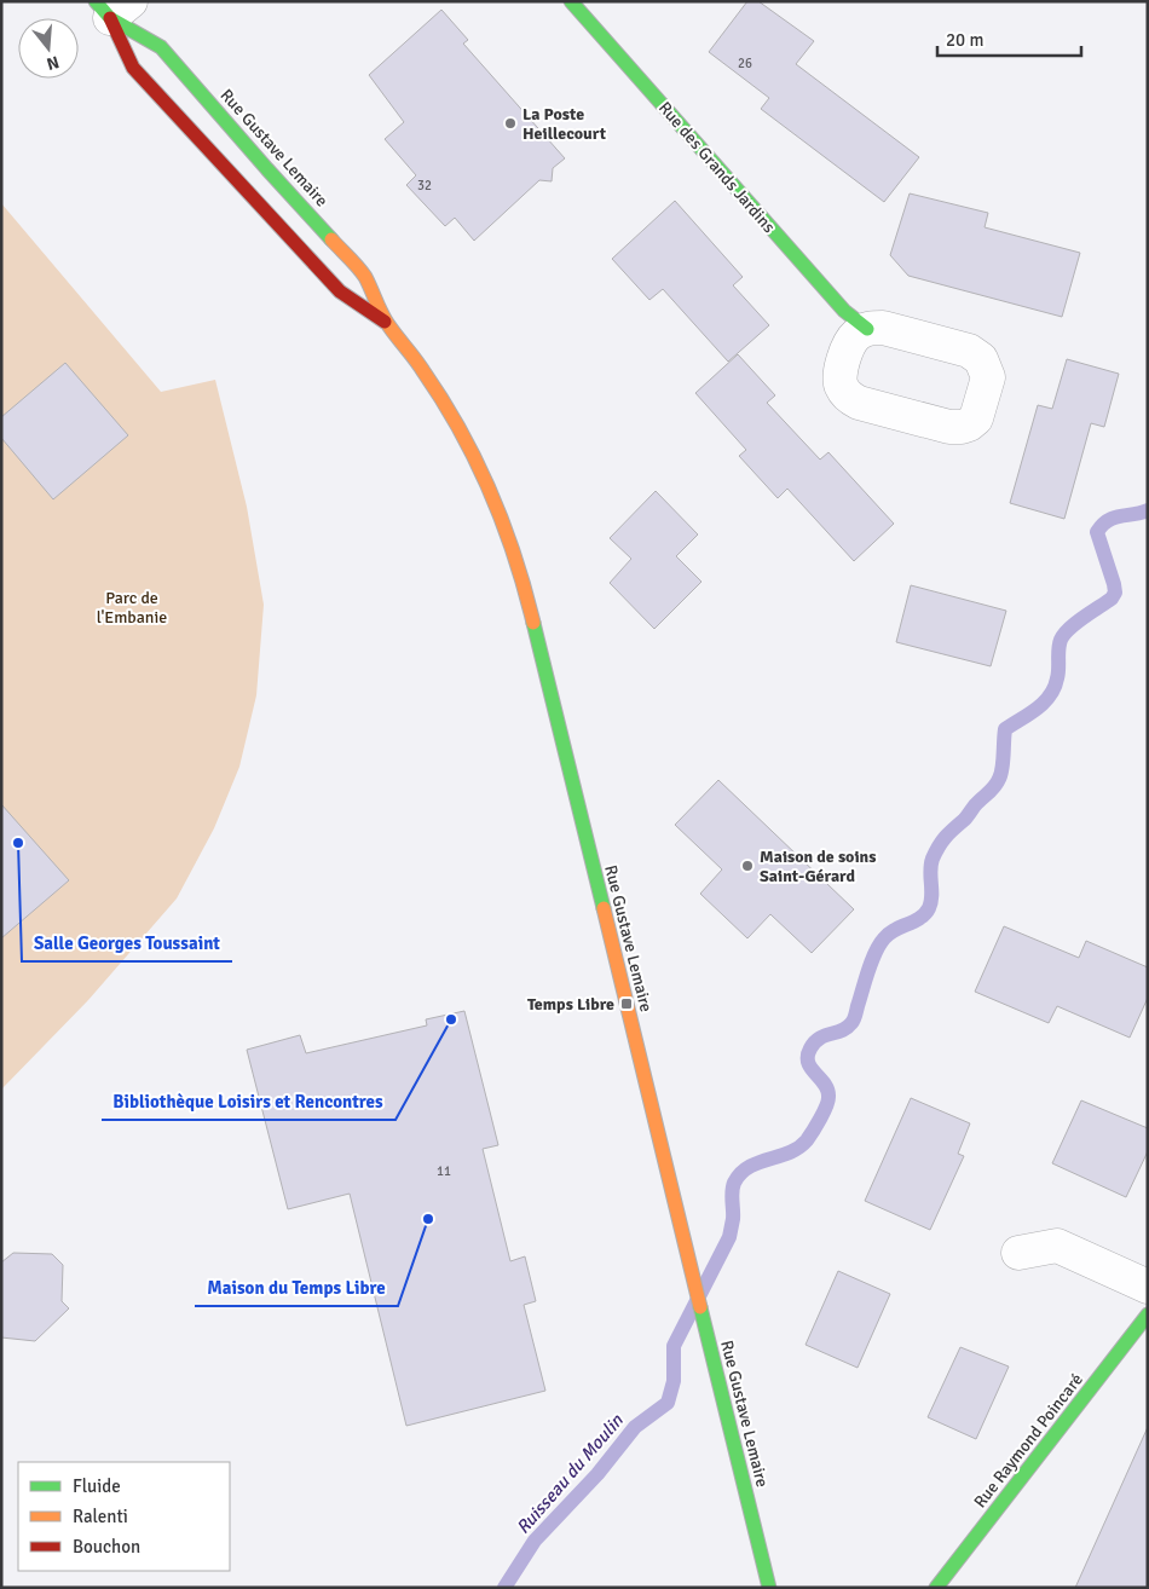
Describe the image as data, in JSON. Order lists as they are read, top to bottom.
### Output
{
  "streets": {
    "street": ["Rue Gustave Lemaire", "Rue des Grands Jardins", "Rue Raymond Poincaré"]
  },
  "water": ["Ruisseau du Moulin"],
  "parks": ["Parc de l'Embanie"],
  "places": {
    "other": [
      "La Poste Heillecourt",
      "Salle Georges Toussaint",
      "Maison de soins Saint-Gérard",
      "Bibliothèque Loisirs et Rencontres",
      "Maison du Temps Libre"
    ],
    "transit": ["Temps Libre"]
  },
  "house_numbers": ["26", "32", "11"],
  "legend": ["Fluide", "Ralenti", "Bouchon"],
  "scale_bar": "20 m",
  "north": "bottom"
}
